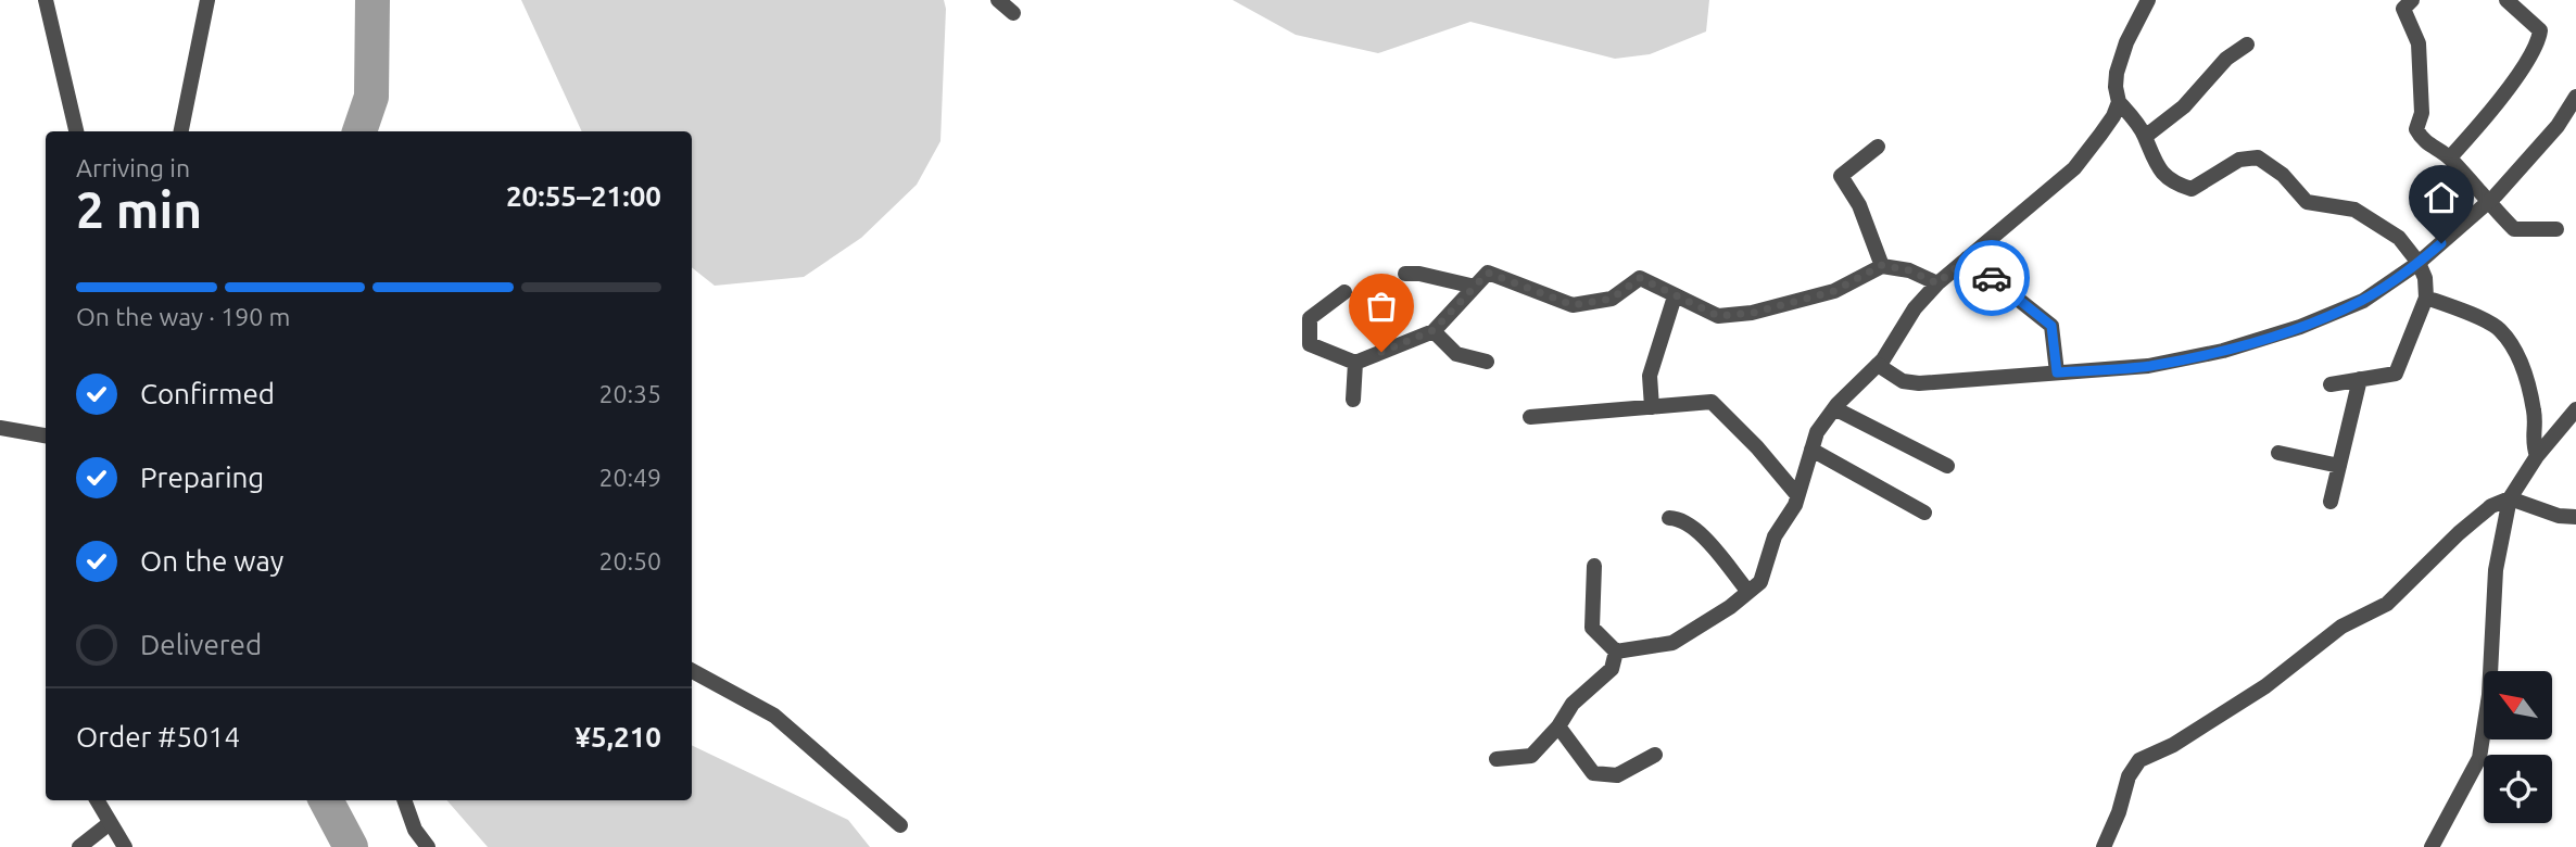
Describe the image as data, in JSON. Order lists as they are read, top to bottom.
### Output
{
  "north": "top left",
  "page": {
    "heading": ["2 min", "Arriving in", "20:55–21:00"],
    "panel": ["Order #5014", "¥5,210"],
    "bar": "On the way · 190 m",
    "list": [
      ["Confirmed", "20:35"],
      ["Preparing", "20:49"],
      ["On the way", "20:50"],
      "Delivered"
    ]
  }
}
